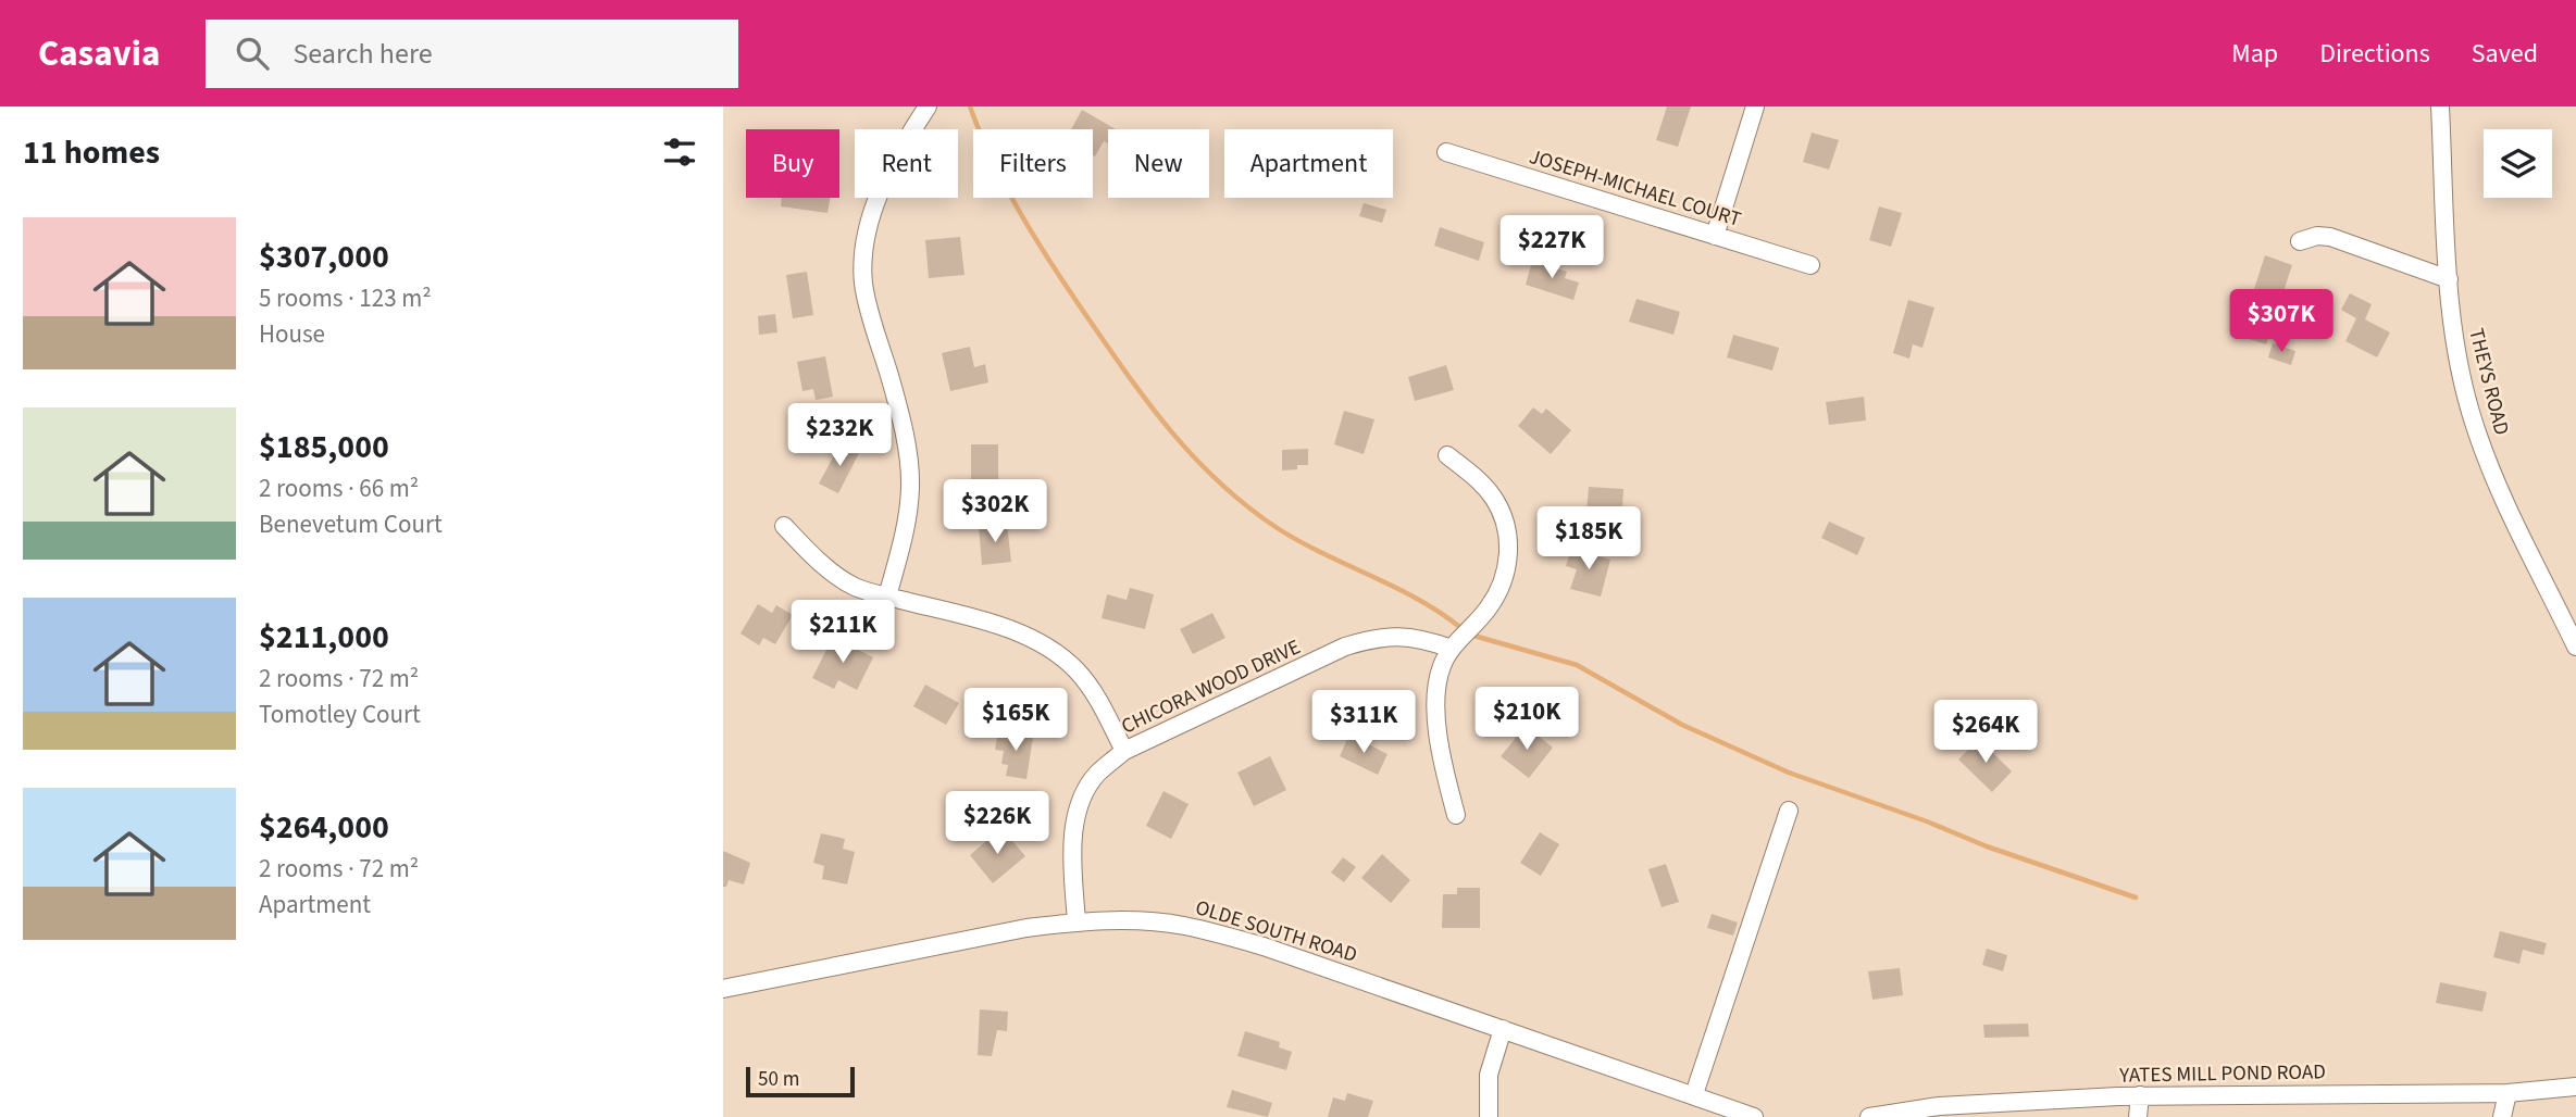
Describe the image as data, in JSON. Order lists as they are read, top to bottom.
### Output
{
  "streets": {
    "street": [
      "JOSEPH-MICHAEL COURT",
      "THEYS ROAD",
      "CHICORA WOOD DRIVE",
      "OLDE SOUTH ROAD",
      "YATES MILL POND ROAD"
    ]
  },
  "crossings": [
    ["CHICORA WOOD DRIVE", "OLDE SOUTH ROAD"]
  ],
  "scale_bar": "50 m",
  "page": {
    "header": "Casavia",
    "search": "Search here",
    "nav": ["Map", "Directions", "Saved"],
    "heading": "11 homes",
    "chip": [
      "Buy",
      "Rent",
      "Filters",
      "New",
      "Apartment"
    ],
    "list": [
      {
        "name": "$307,000",
        "note": "5 rooms · 123 m² · House"
      },
      {
        "name": "$185,000",
        "note": "2 rooms · 66 m² · Benevetum Court"
      },
      {
        "name": "$211,000",
        "note": "2 rooms · 72 m² · Tomotley Court"
      },
      {
        "name": "$264,000",
        "note": "2 rooms · 72 m² · Apartment"
      }
    ],
    "price": [
      "$227K",
      "$307K",
      "$232K",
      "$302K",
      "$185K",
      "$211K",
      "$210K",
      "$165K",
      "$311K",
      "$264K",
      "$226K"
    ],
    "scale": "50 m"
  }
}
